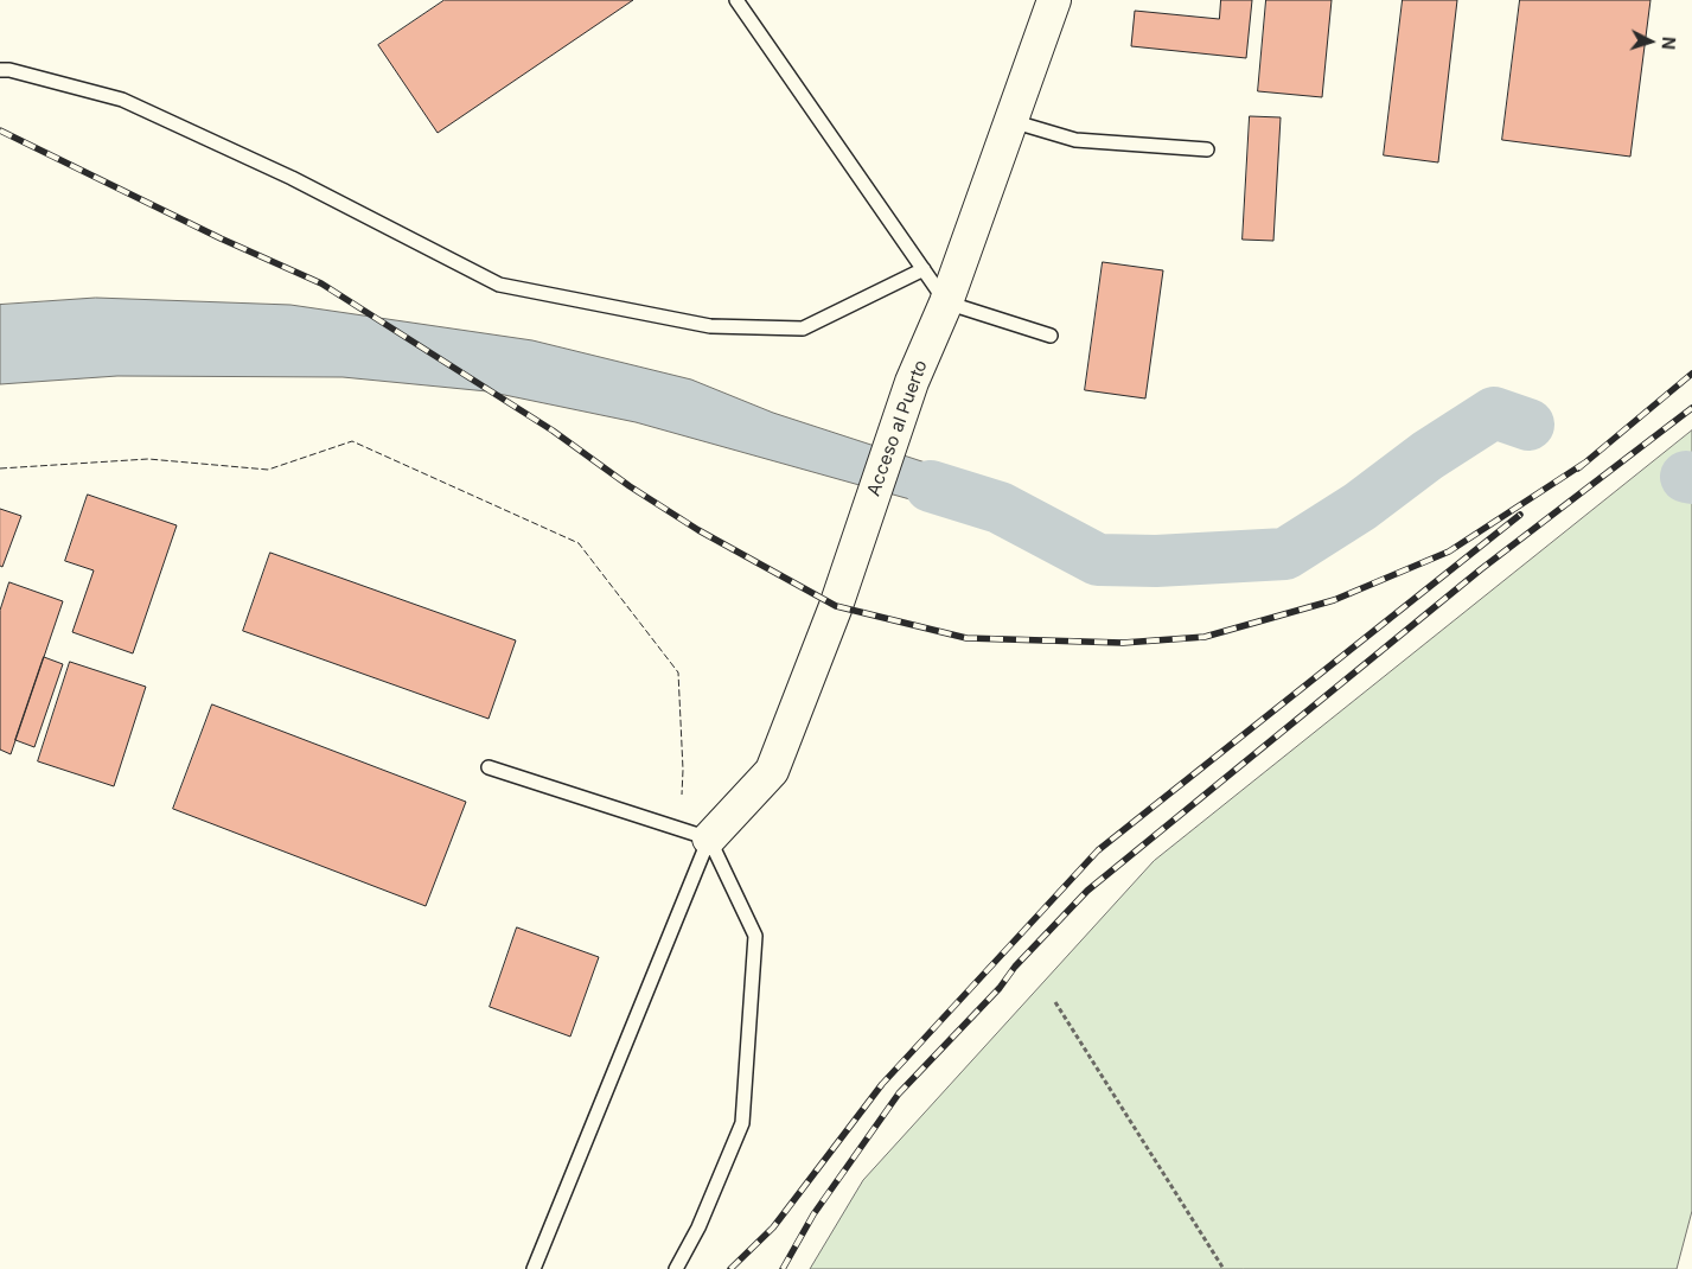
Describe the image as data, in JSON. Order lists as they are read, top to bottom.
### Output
{
  "streets": {
    "main road": ["Acceso al Puerto"]
  },
  "north": "right"
}
